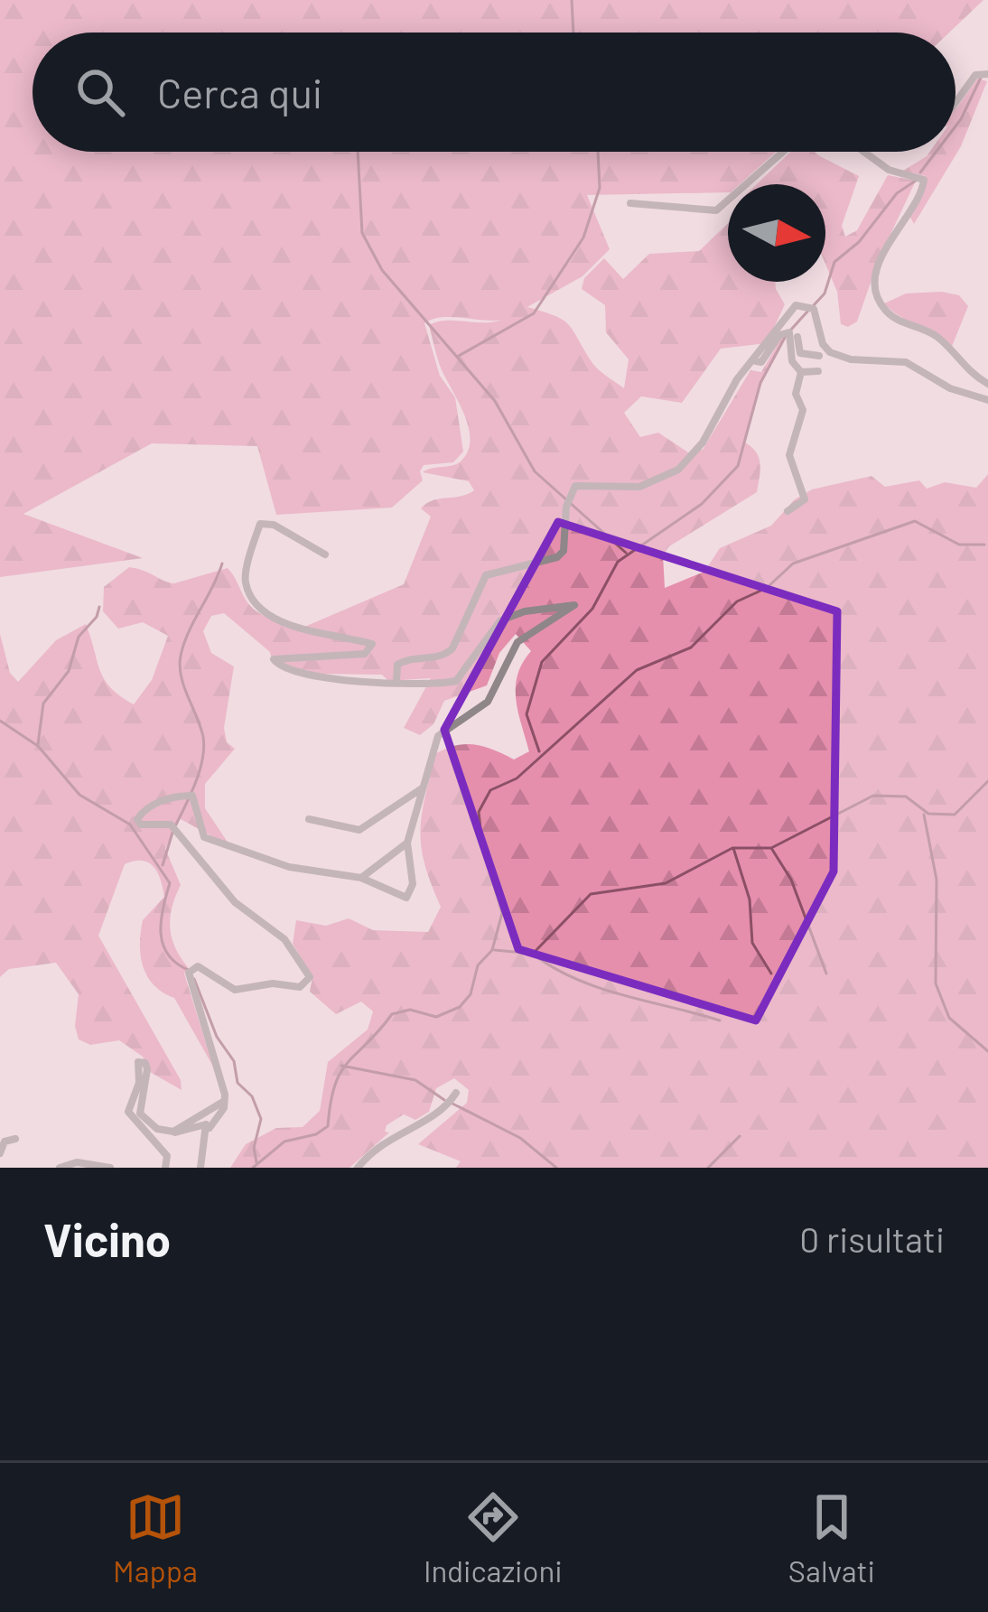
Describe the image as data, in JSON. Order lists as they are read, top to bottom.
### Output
{
  "north": "right",
  "page": {
    "search": "Cerca qui",
    "heading": ["Vicino", "0 risultati"],
    "nav": ["Mappa", "Indicazioni", "Salvati"]
  }
}
